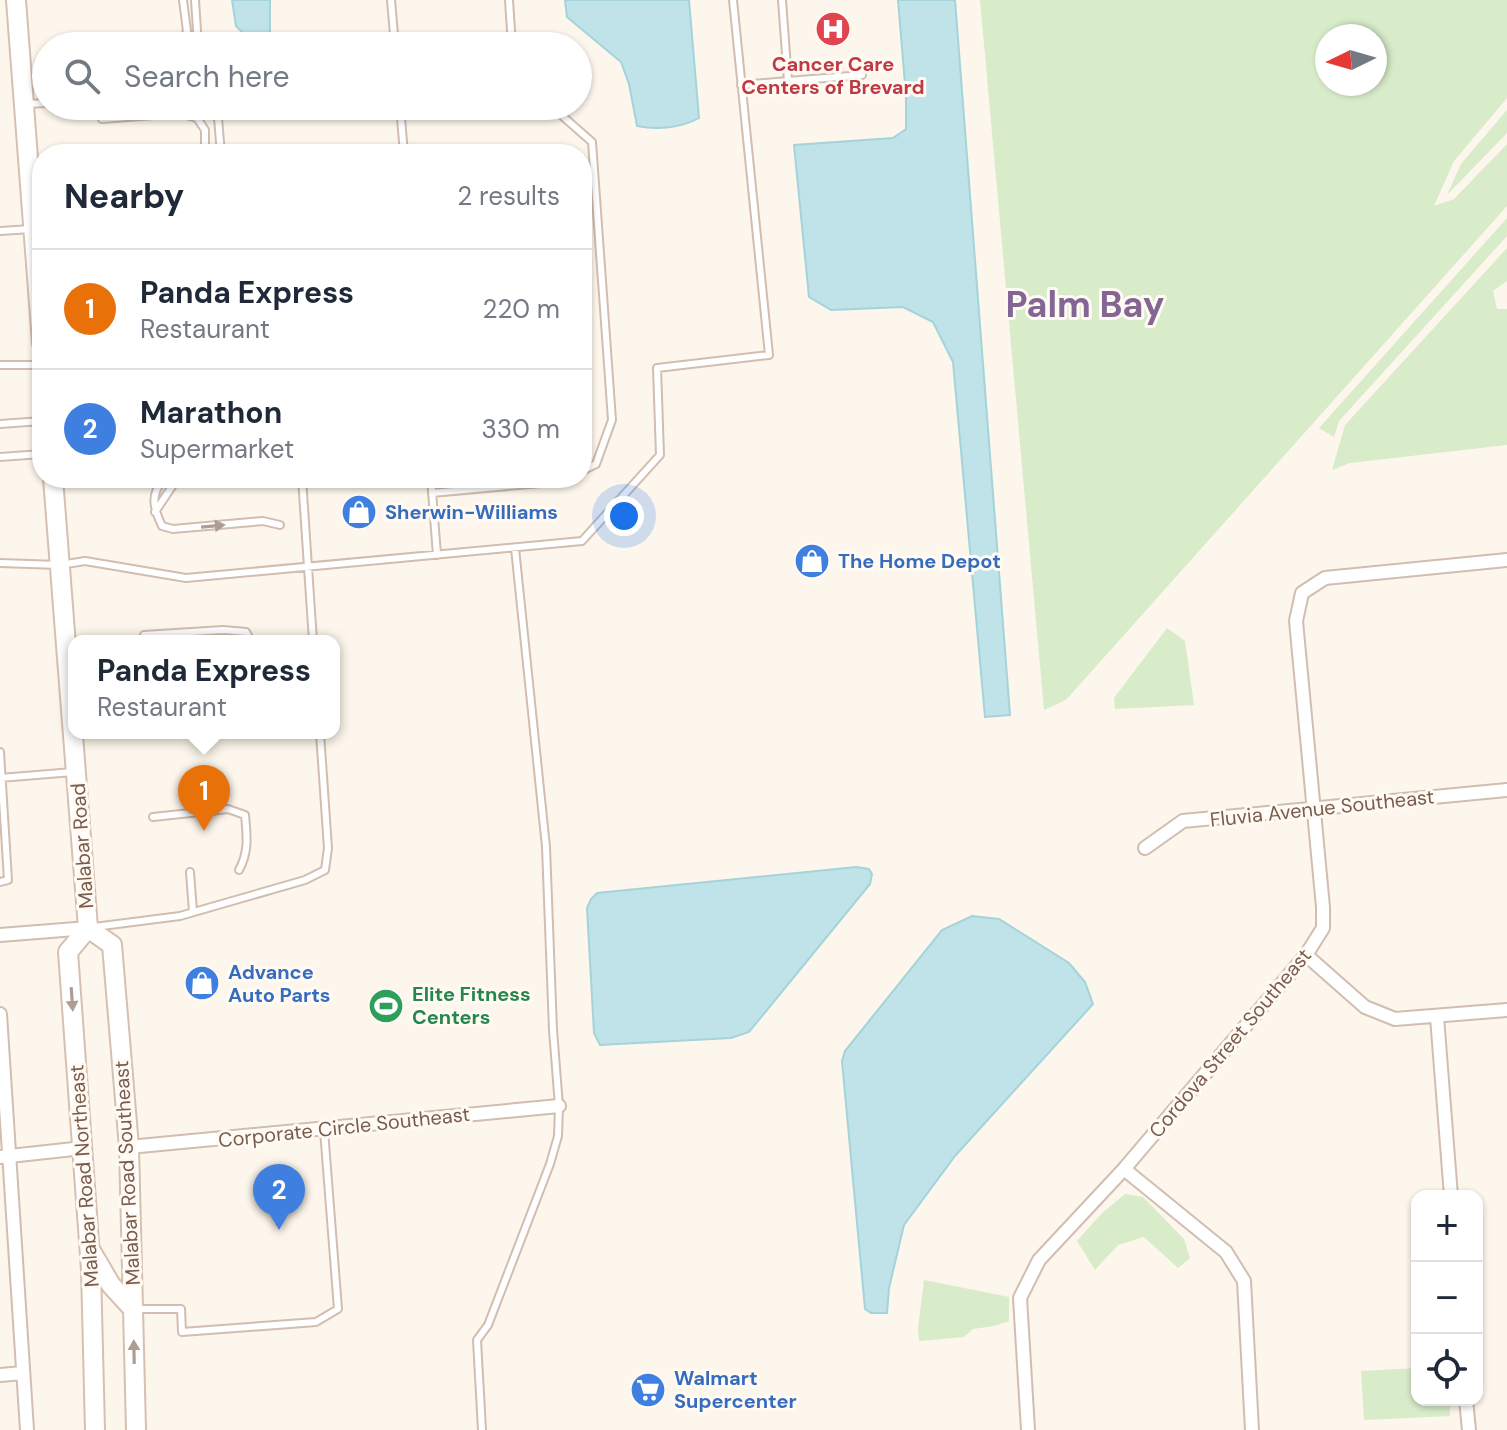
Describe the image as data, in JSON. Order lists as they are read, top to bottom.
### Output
{
  "streets": {
    "main road": ["Malabar Road", "Malabar Road Southeast", "Malabar Road Northeast"],
    "street": ["Fluvia Avenue Southeast", "Cordova Street Southeast", "Corporate Circle Southeast"]
  },
  "crossings": [
    ["Fluvia Avenue Southeast", "Cordova Street Southeast"],
    ["Malabar Road", "Malabar Road Southeast"],
    ["Malabar Road", "Malabar Road Northeast"],
    ["Corporate Circle Southeast", "Malabar Road Southeast"],
    ["Malabar Road Southeast", "Malabar Road Northeast"]
  ],
  "one_way": ["Malabar Road Northeast"],
  "districts": ["Palm Bay"],
  "places": {
    "hospital": ["Cancer Care Centers of Brevard"],
    "shop": ["Sherwin-Williams", "The Home Depot", "Advance Auto Parts"],
    "sports": ["Elite Fitness Centers"],
    "supermarket": ["Walmart Supercenter"]
  },
  "north": "left",
  "page": {
    "search": "Search here",
    "heading": ["Nearby", "2 results"],
    "list": [
      {
        "mark": "1",
        "name": "Panda Express",
        "note": "Restaurant",
        "value": "220 m"
      },
      {
        "mark": "2",
        "name": "Marathon",
        "note": "Supermarket",
        "value": "330 m"
      }
    ],
    "popup": ["Panda Express", "Restaurant"],
    "pins": ["1", "2"],
    "map_buttons": ["+", "−"]
  }
}
